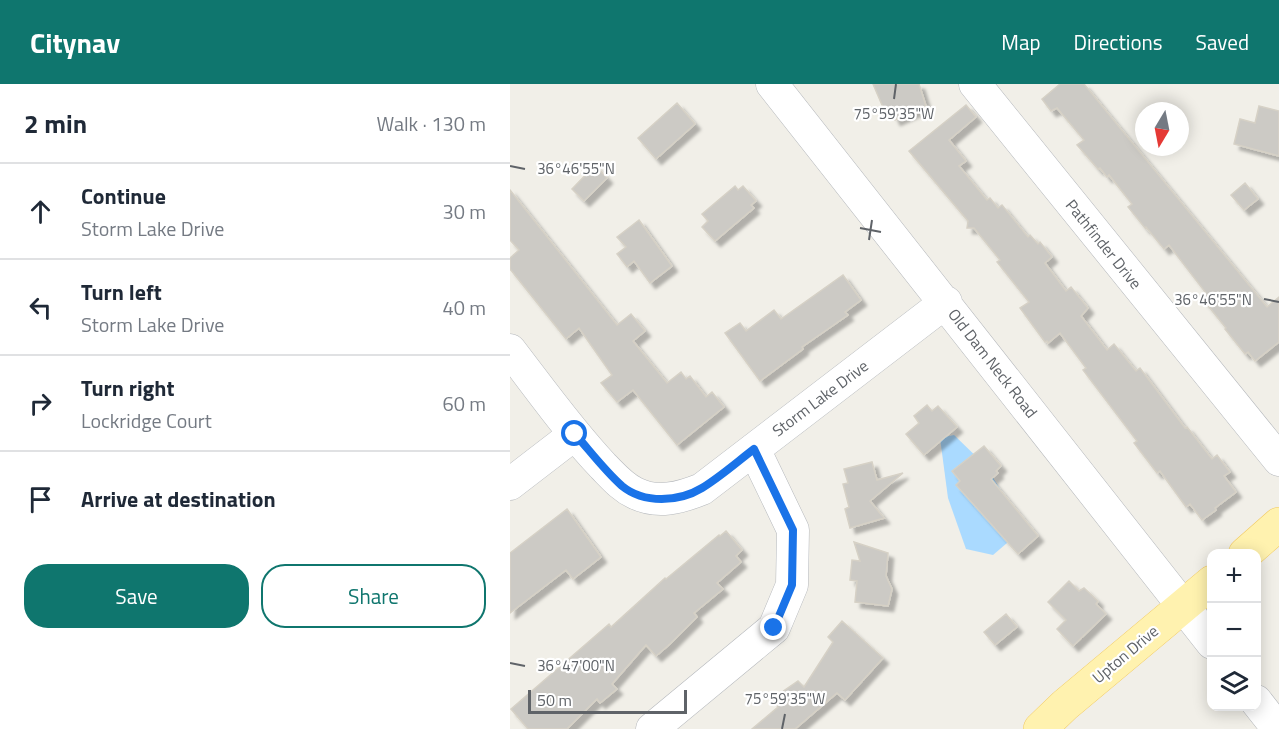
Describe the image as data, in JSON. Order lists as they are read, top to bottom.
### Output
{
  "streets": {
    "main road": ["Upton Drive"],
    "street": ["Pathfinder Drive", "Old Dam Neck Road", "Storm Lake Drive"]
  },
  "crossings": [
    ["Old Dam Neck Road", "Storm Lake Drive"],
    ["Old Dam Neck Road", "Upton Drive"]
  ],
  "scale_bar": "50 m",
  "north": "bottom",
  "page": {
    "header": "Citynav",
    "nav": ["Map", "Directions", "Saved"],
    "heading": ["2 min", "Walk · 130 m"],
    "list": [
      ["Continue", "Storm Lake Drive", "30 m"],
      ["Turn left", "Storm Lake Drive", "40 m"],
      ["Turn right", "Lockridge Court", "60 m"],
      "Arrive at destination"
    ],
    "buttons": ["Save", "Share"],
    "map_buttons": ["+", "−"],
    "scale": "50 m"
  },
  "coordinates": ["75°59'35\"W", "36°46'55\"N", "36°47'00\"N"]
}
